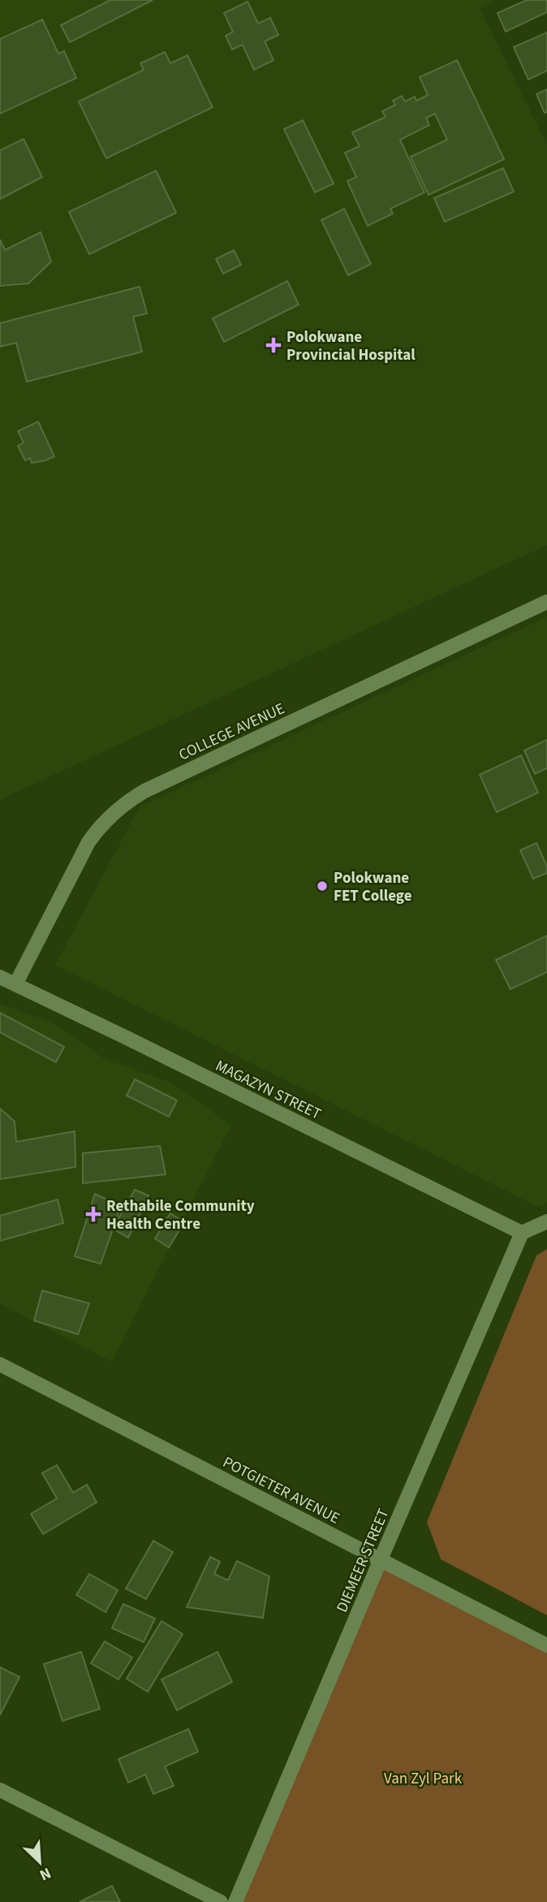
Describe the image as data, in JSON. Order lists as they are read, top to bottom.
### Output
{
  "streets": {
    "street": [
      "COLLEGE AVENUE",
      "MAGAZYN STREET",
      "POTGIETER AVENUE",
      "DIEMEER STREET"
    ]
  },
  "crossings": [
    ["COLLEGE AVENUE", "MAGAZYN STREET"],
    ["MAGAZYN STREET", "DIEMEER STREET"],
    ["POTGIETER AVENUE", "DIEMEER STREET"]
  ],
  "parks": ["Van Zyl Park"],
  "places": {
    "health": ["Polokwane Provincial Hospital", "Rethabile Community Health Centre"],
    "other": ["Polokwane FET College"]
  },
  "north": "bottom right"
}
